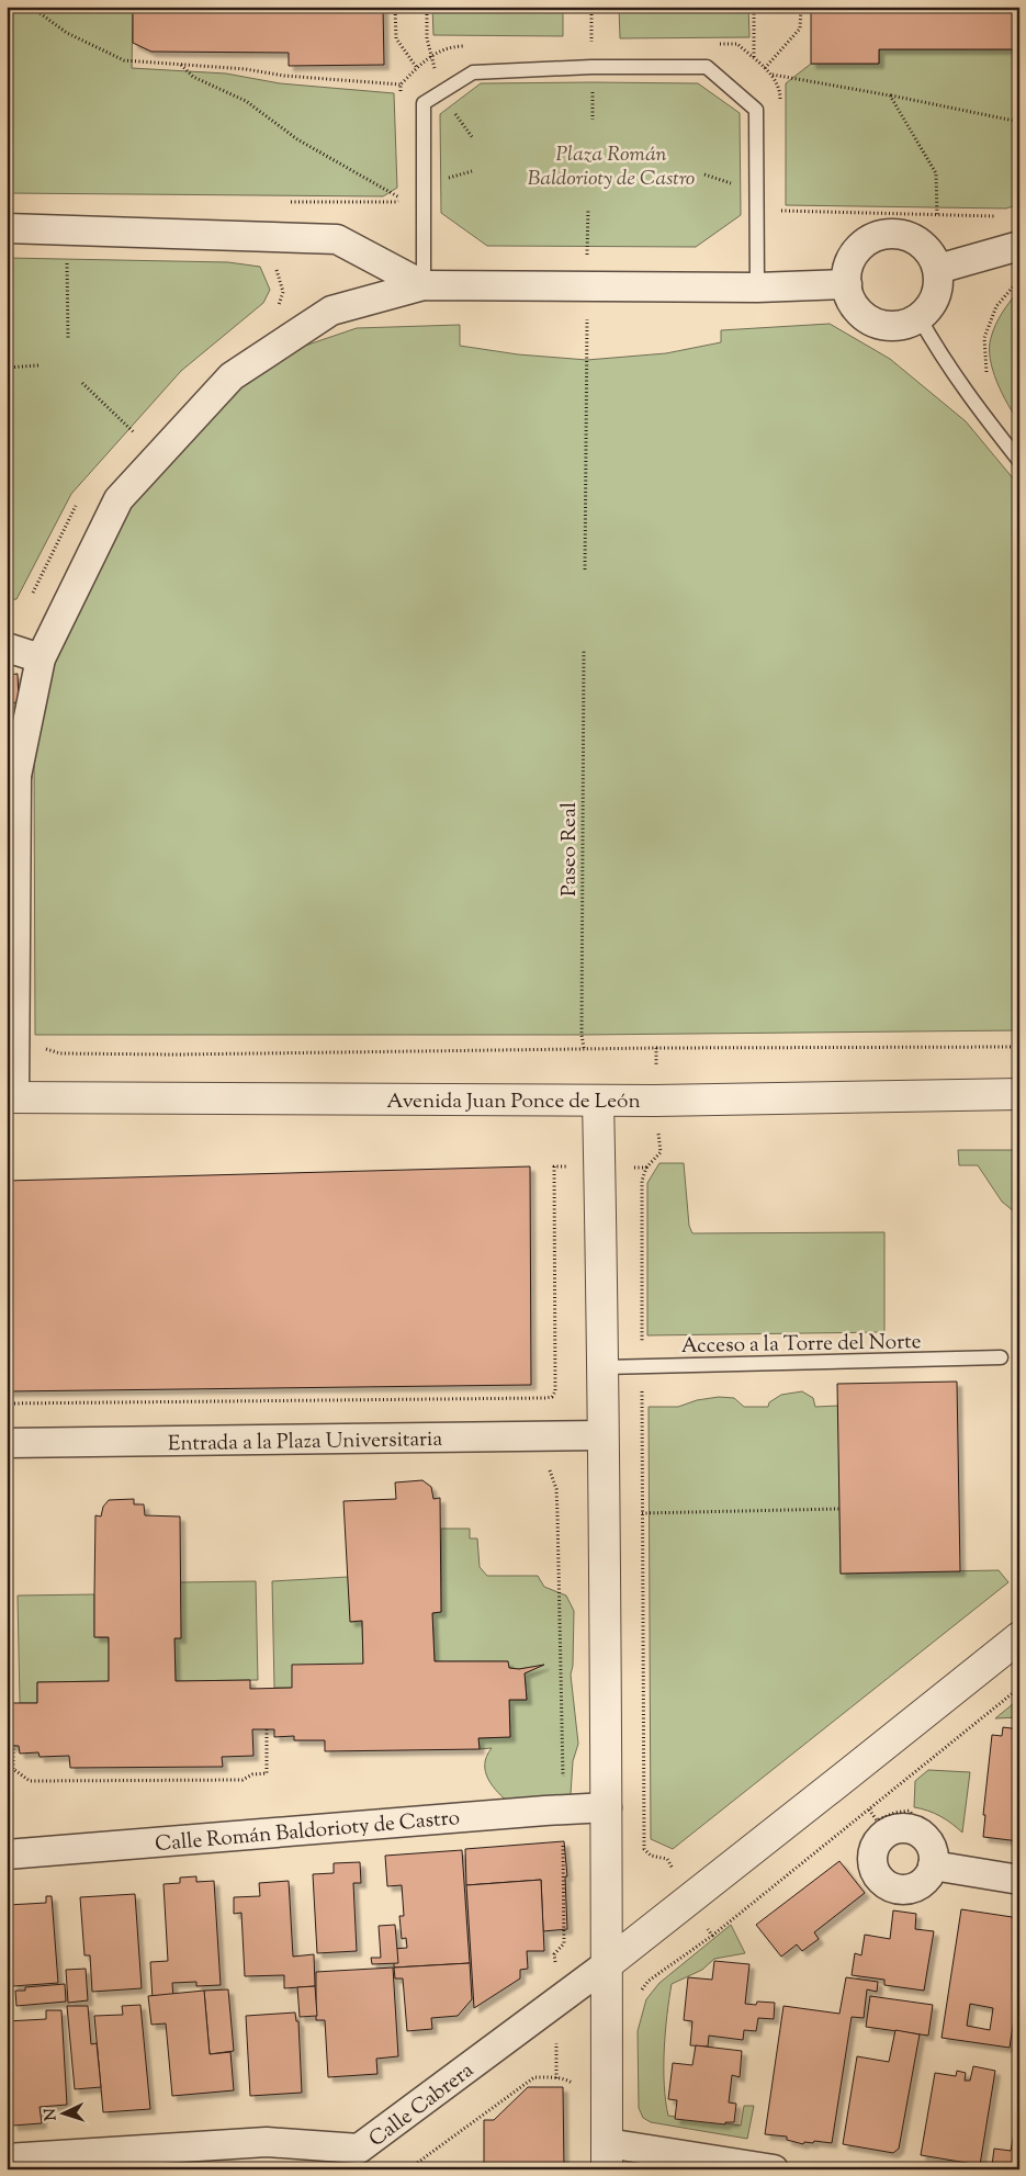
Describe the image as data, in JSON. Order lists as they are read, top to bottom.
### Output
{
  "streets": {
    "street": [
      "Avenida Juan Ponce de León",
      "Entrada a la Plaza Universitaria",
      "Calle Román Baldorioty de Castro",
      "Calle Cabrera"
    ],
    "lane": ["Acceso a la Torre del Norte"],
    "path": ["Paseo Real"]
  },
  "parks": ["Plaza Román Baldorioty de Castro"],
  "north": "left"
}
